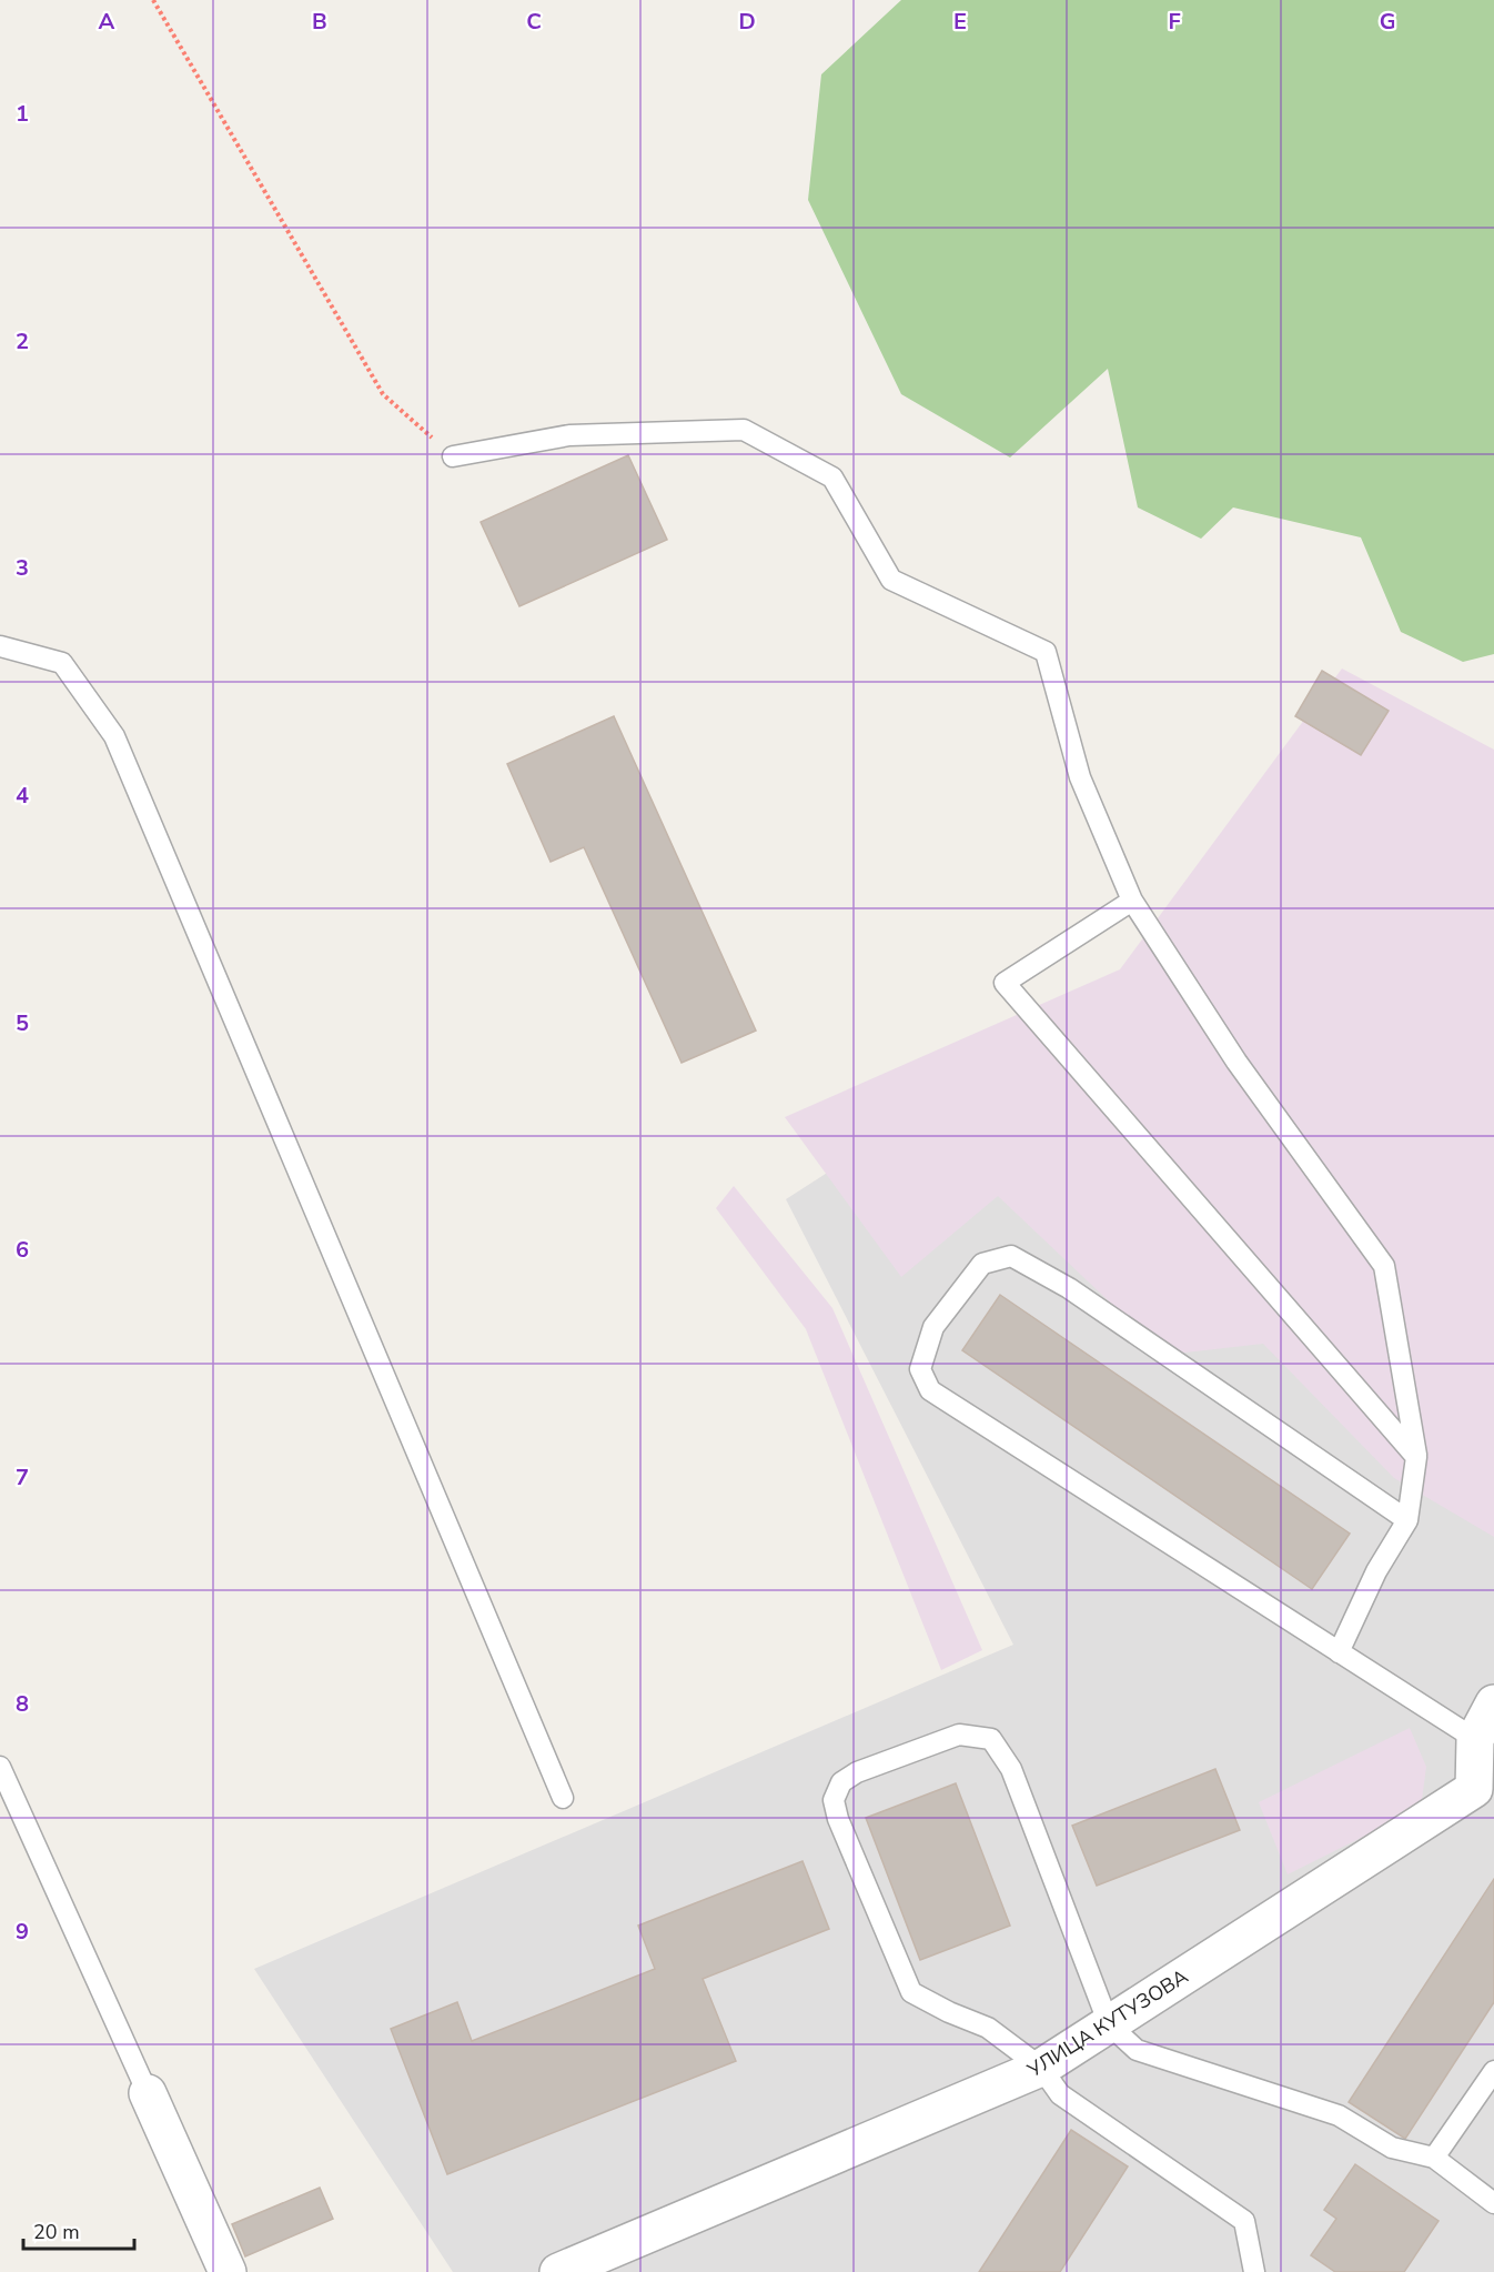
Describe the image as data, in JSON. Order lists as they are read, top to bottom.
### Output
{
  "streets": {
    "street": ["УЛИЦА КУТУЗОВА"]
  },
  "scale_bar": "20 m",
  "grid": {
    "columns": [
      "A",
      "B",
      "C",
      "D",
      "E",
      "F",
      "G"
    ],
    "rows": [
      "1",
      "2",
      "3",
      "4",
      "5",
      "6",
      "7",
      "8",
      "9"
    ]
  }
}
